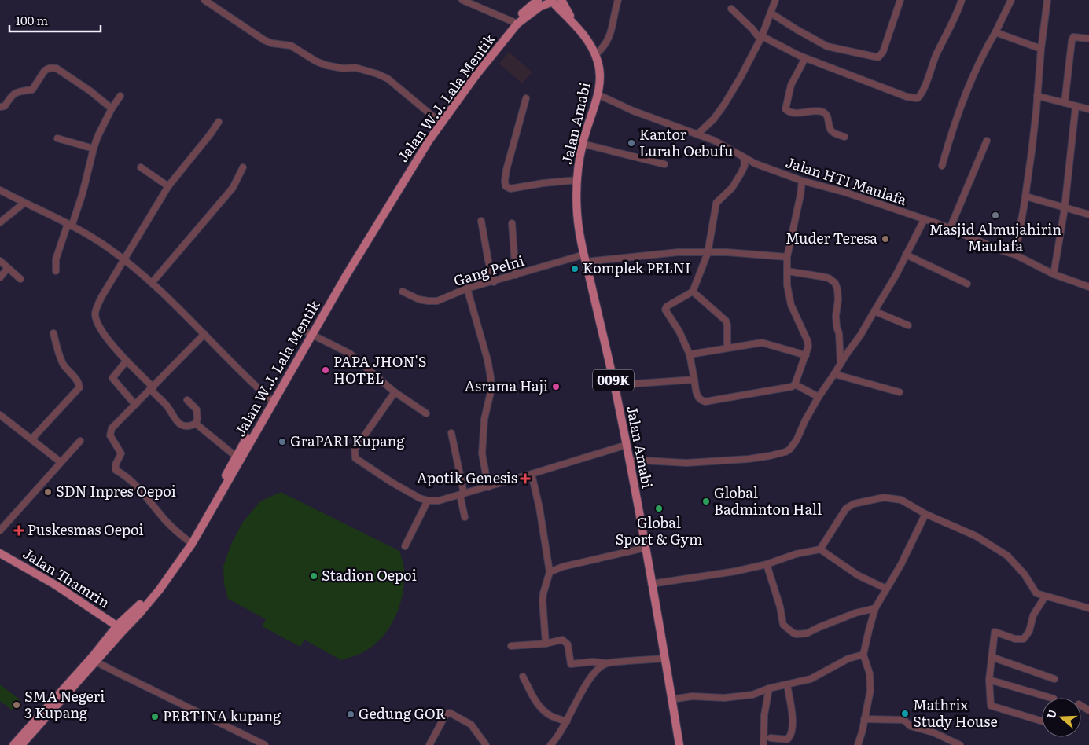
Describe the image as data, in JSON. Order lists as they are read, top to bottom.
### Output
{
  "streets": {
    "main road": [
      "Jalan W.J. Lala Mentik",
      "Jalan Amabi",
      "009K",
      "Jalan Thamrin"
    ],
    "street": ["Jalan HTI Maulafa", "Gang Pelni"]
  },
  "crossings": [
    ["Jalan W.J. Lala Mentik", "Jalan Amabi"],
    ["Jalan W.J. Lala Mentik", "Jalan Thamrin"],
    ["Jalan Amabi", "Jalan HTI Maulafa"],
    ["Jalan Amabi", "Gang Pelni"]
  ],
  "places": {
    "other": [
      "Kantor Lurah Oebufu",
      "Masjid Almujahirin Maulafa",
      "Muder Teresa",
      "Komplek PELNI",
      "PAPA JHON'S HOTEL",
      "Asrama Haji",
      "GraPARI Kupang",
      "SDN Inpres Oepoi",
      "Global Badminton Hall",
      "Global Sport & Gym",
      "Stadion Oepoi",
      "SMA Negeri 3 Kupang",
      "Mathrix Study House",
      "Gedung GOR",
      "PERTINA kupang"
    ],
    "health": ["Apotik Genesis", "Puskesmas Oepoi"]
  },
  "scale_bar": "100 m",
  "north": "left"
}
